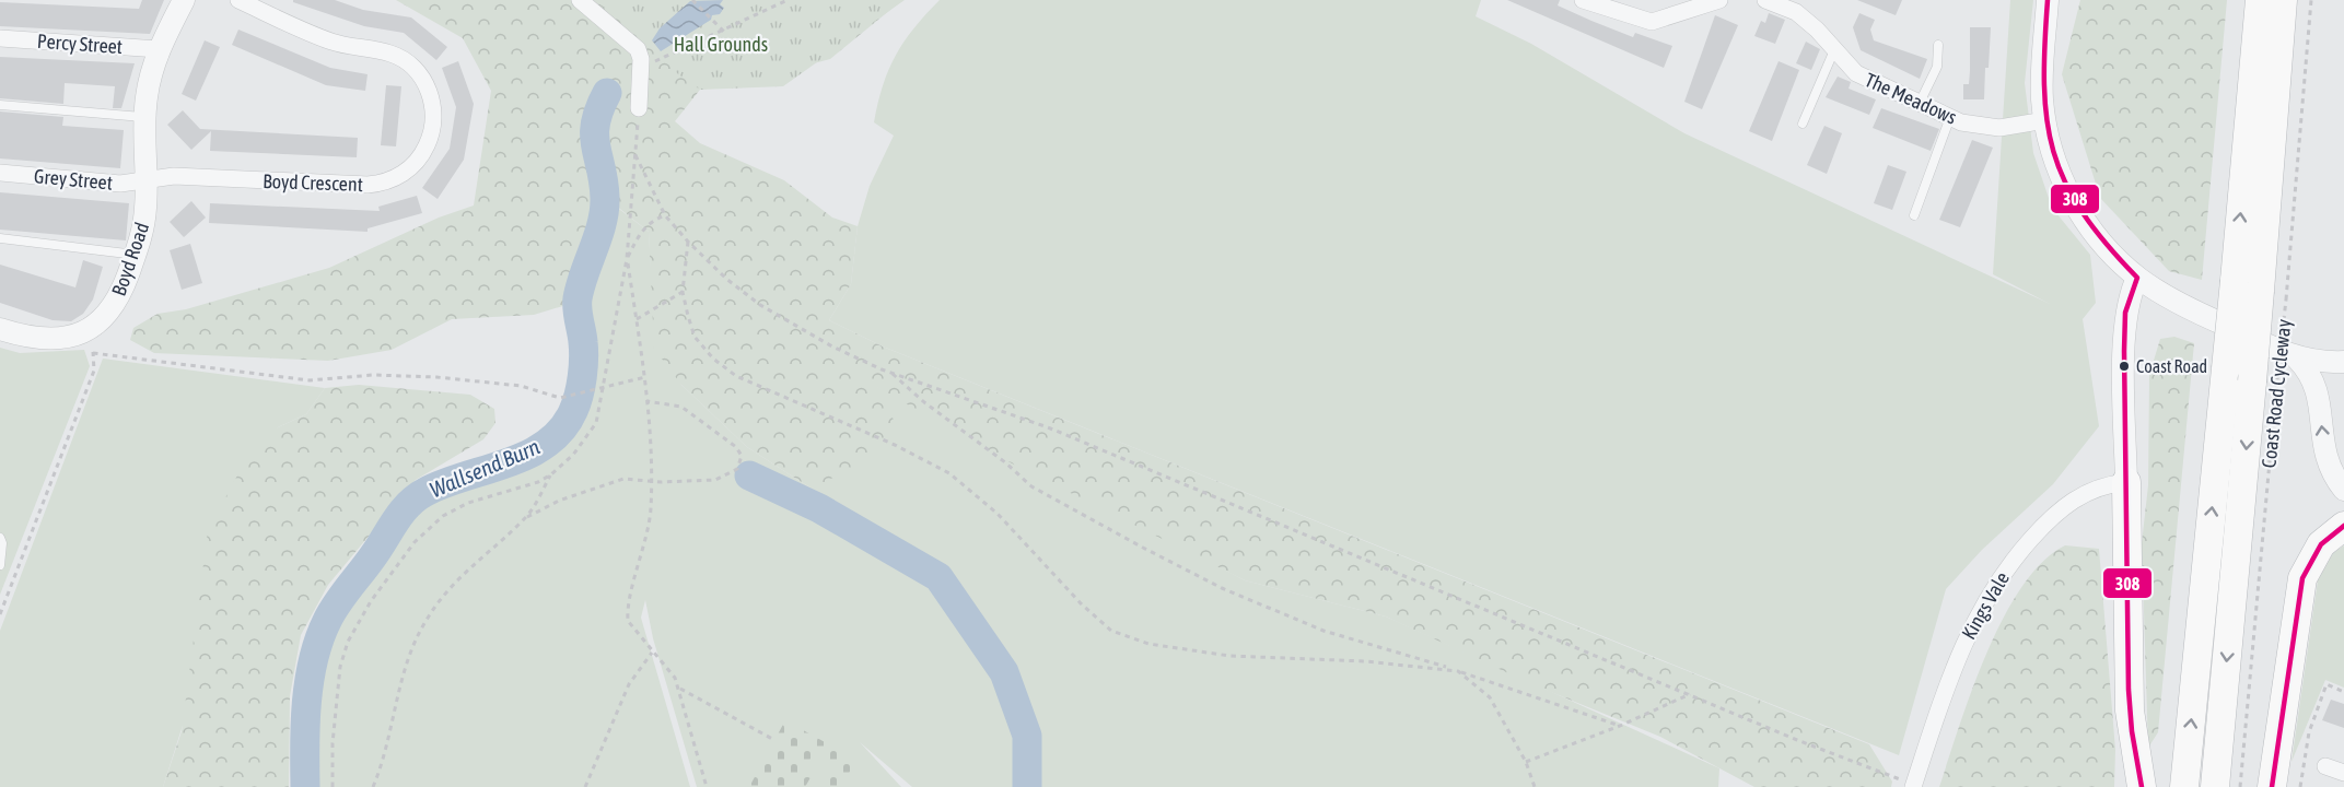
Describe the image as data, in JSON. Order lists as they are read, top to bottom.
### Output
{
  "streets": {
    "street": [
      "Percy Street",
      "The Meadows",
      "Grey Street",
      "Boyd Crescent",
      "Boyd Road",
      "Kings Vale"
    ],
    "path": ["Coast Road Cycleway"]
  },
  "crossings": [
    ["Percy Street", "Boyd Road"],
    ["Grey Street", "Boyd Crescent"],
    ["Grey Street", "Boyd Road"],
    ["Boyd Crescent", "Boyd Road"]
  ],
  "water": ["Wallsend Burn"],
  "parks": ["Hall Grounds"],
  "places": ["Coast Road"],
  "lines": ["transit line 308"]
}
